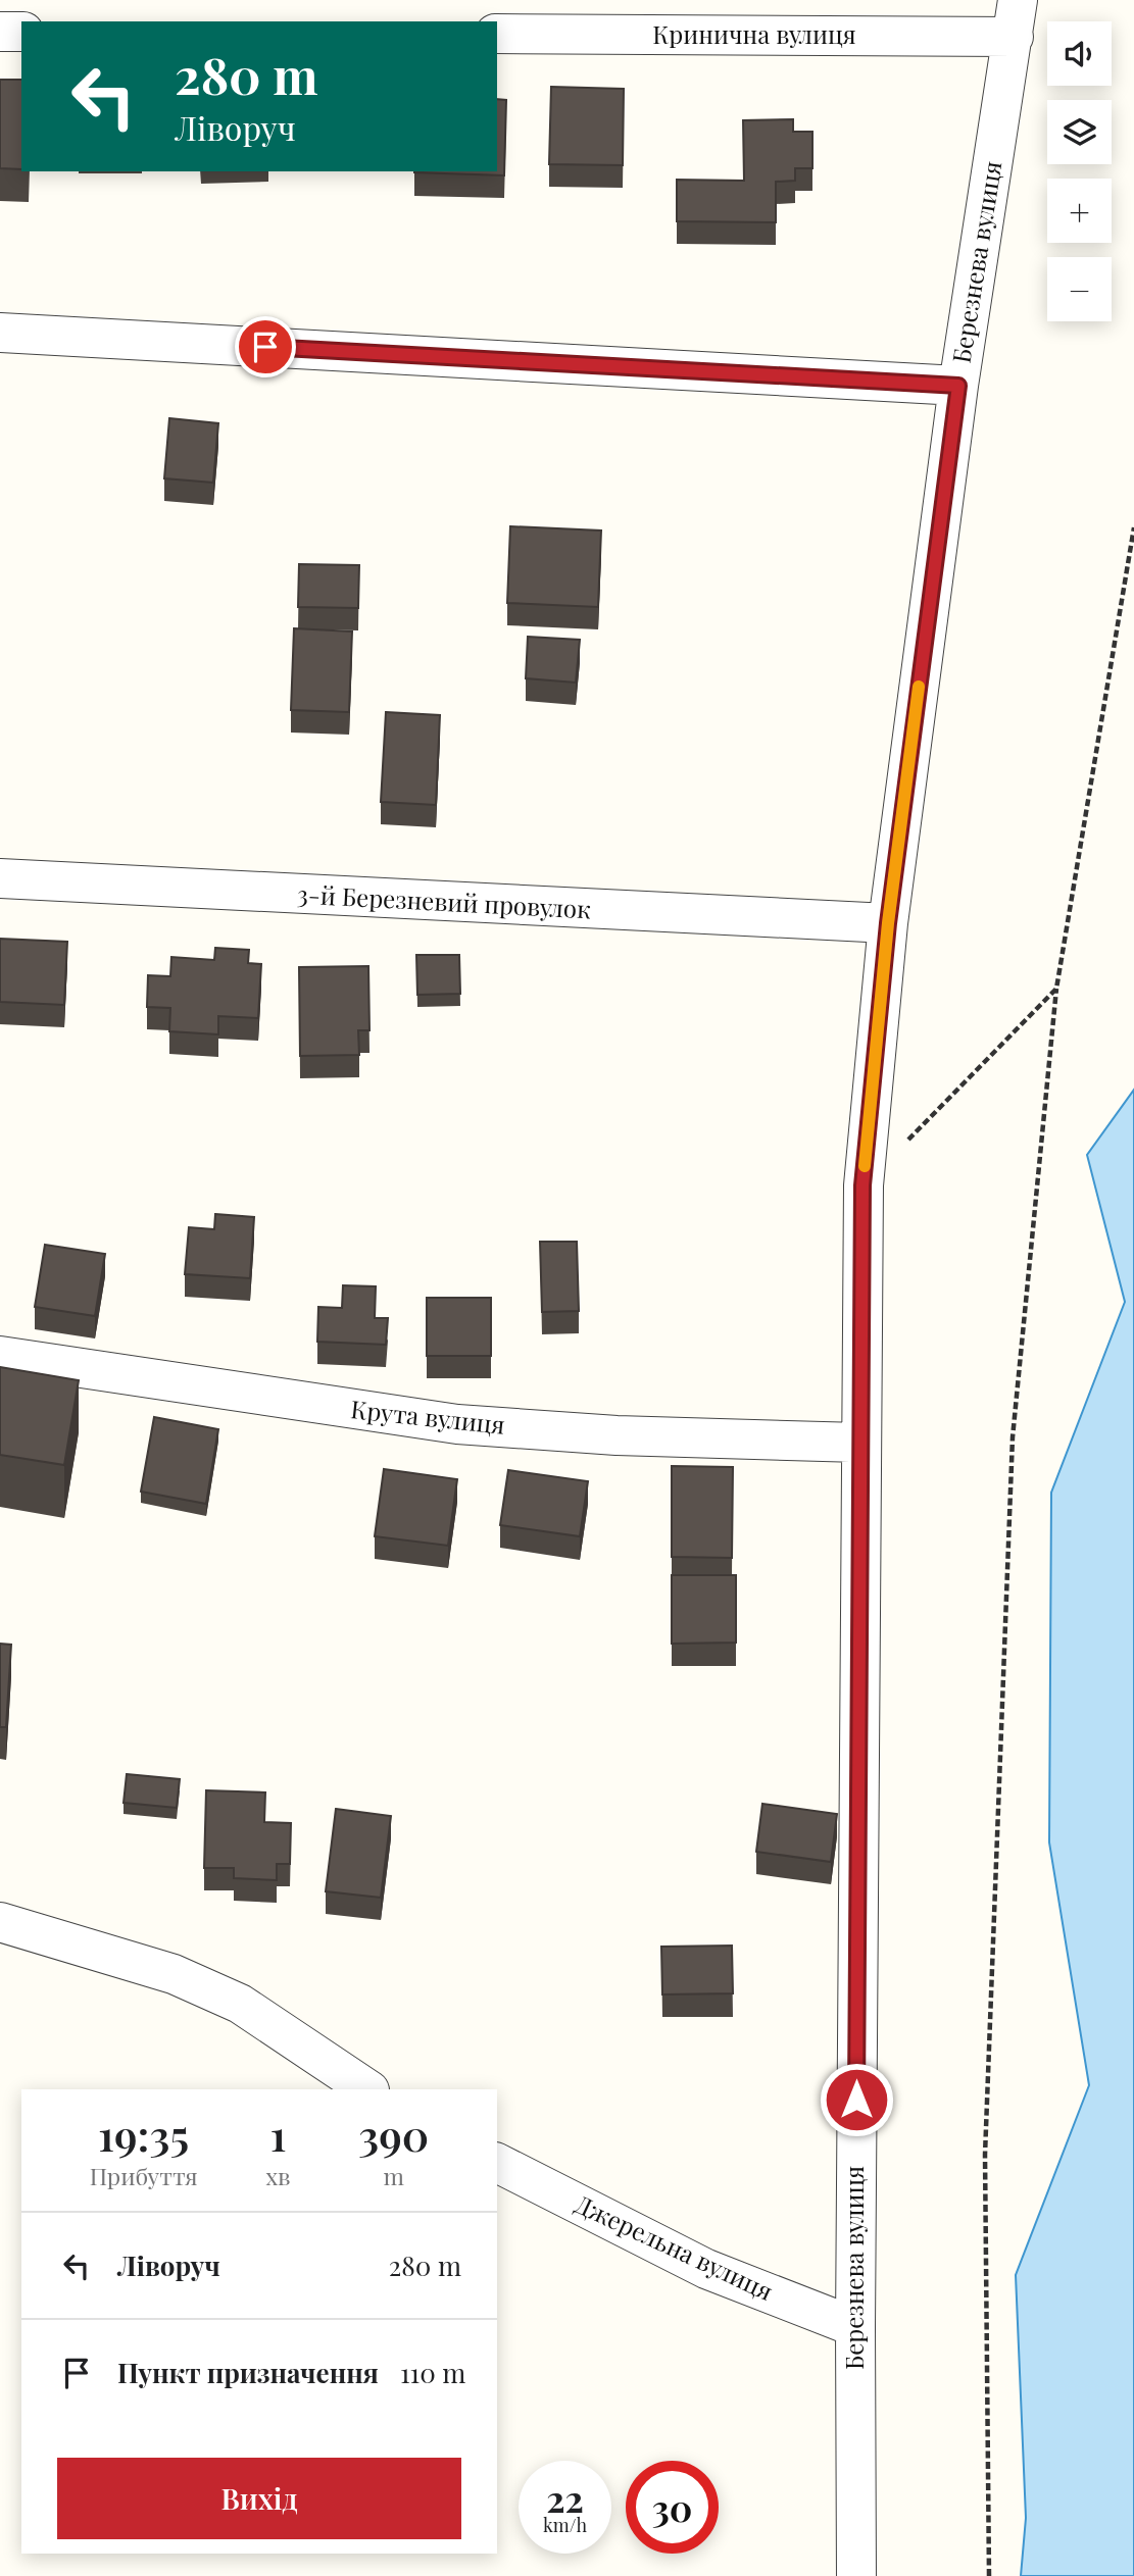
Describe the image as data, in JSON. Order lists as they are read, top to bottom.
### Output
{
  "streets": {
    "street": [
      "Кринична вулиця",
      "Березнева вулиця",
      "3-й Березневий провулок",
      "Крута вулиця",
      "Джерельна вулиця"
    ]
  },
  "crossings": [
    ["Кринична вулиця", "Березнева вулиця"],
    ["Березнева вулиця", "3-й Березневий провулок"],
    ["Березнева вулиця", "Крута вулиця"],
    ["Березнева вулиця", "Джерельна вулиця"]
  ],
  "page": {
    "map_buttons": ["+", "−"],
    "turn": ["280 m", "Ліворуч"],
    "eta": [
      "19:35",
      "Прибуття",
      "1",
      "хв",
      "390",
      "m"
    ],
    "list": [
      {
        "name": "Ліворуч",
        "value": "280 m"
      },
      {
        "name": "Пункт призначення",
        "value": "110 m"
      }
    ],
    "buttons": "Вихід",
    "speed": "22 km/h",
    "limit": "30"
  }
}
